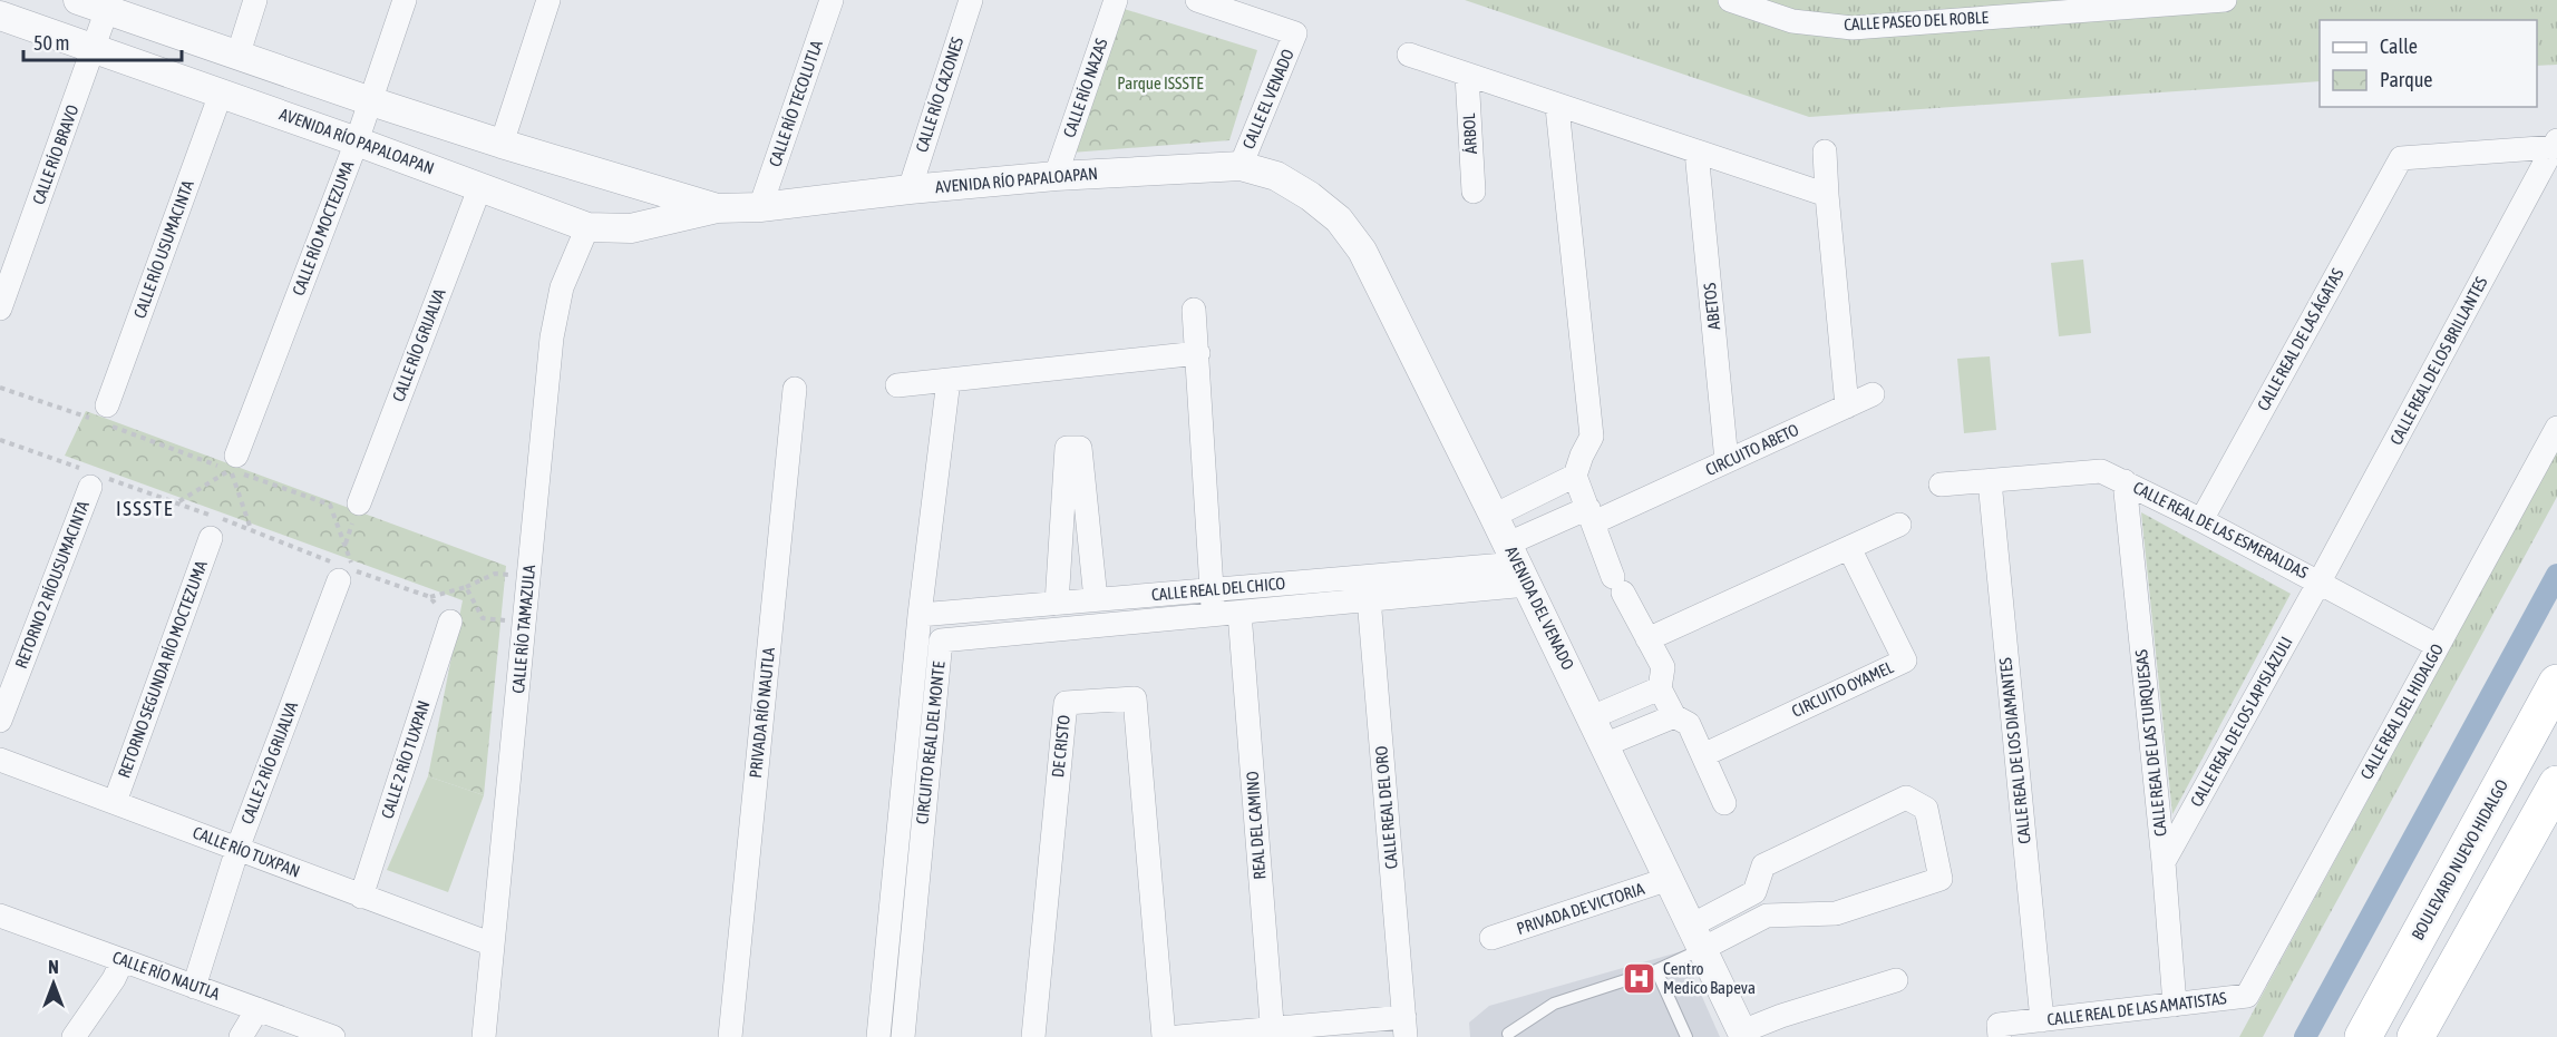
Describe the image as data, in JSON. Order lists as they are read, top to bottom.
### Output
{
  "streets": {
    "main road": ["BOULEVARD NUEVO HIDALGO"],
    "street": [
      "CALLE PASEO DEL ROBLE",
      "CALLE RÍO NAZAS",
      "CALLE RÍO CAZONES",
      "CALLE EL VENADO",
      "CALLE RÍO TECOLUTLA",
      "ÁRBOL",
      "AVENIDA RÍO PAPALOAPAN",
      "CALLE RÍO BRAVO",
      "CALLE RÍO MOCTEZUMA",
      "CALLE RÍO USUMACINTA",
      "ABETOS",
      "CALLE REAL DE LAS ÁGATAS",
      "CALLE RÍO GRIJALVA",
      "CALLE REAL DE LOS BRILLANTES",
      "CIRCUITO ABETO",
      "CALLE REAL DE LAS ESMERALDAS",
      "RETORNO 2 RÍOUSUMACINTA",
      "CALLE REAL DEL CHICO",
      "AVENIDA DEL VENADO",
      "CALLE RÍO TAMAZULA",
      "RETORNO SEGUNDA RÍO MOCTEZUMA",
      "CIRCUITO OYAMEL",
      "CALLE REAL DEL HIDALGO",
      "PRIVADA RÍO NAUTLA",
      "CALLE REAL DE LOS LAPISLÁZULI",
      "CIRCUITO REAL DEL MONTE",
      "CALLE REAL DE LAS TURQUESAS",
      "DE CRISTO",
      "CALLE REAL DE LOS DIAMANTES",
      "CALLE 2 RÍO TUXPAN",
      "CALLE 2 RÍO GRIJALVA",
      "CALLE REAL DEL ORO",
      "REAL DEL CAMINO",
      "CALLE RÍO TUXPAN",
      "PRIVADA DE VICTORIA",
      "CALLE RÍO NAUTLA",
      "CALLE REAL DE LAS AMATISTAS"
    ]
  },
  "crossings": [
    ["CALLE RÍO NAZAS", "AVENIDA RÍO PAPALOAPAN"],
    ["CALLE RÍO CAZONES", "AVENIDA RÍO PAPALOAPAN"],
    ["CALLE EL VENADO", "AVENIDA RÍO PAPALOAPAN"],
    ["CALLE RÍO TECOLUTLA", "AVENIDA RÍO PAPALOAPAN"],
    ["AVENIDA RÍO PAPALOAPAN", "CALLE RÍO BRAVO"],
    ["AVENIDA RÍO PAPALOAPAN", "CALLE RÍO MOCTEZUMA"],
    ["AVENIDA RÍO PAPALOAPAN", "CALLE RÍO USUMACINTA"],
    ["AVENIDA RÍO PAPALOAPAN", "CALLE RÍO GRIJALVA"],
    ["AVENIDA RÍO PAPALOAPAN", "AVENIDA DEL VENADO"],
    ["AVENIDA RÍO PAPALOAPAN", "CALLE RÍO TAMAZULA"],
    ["ABETOS", "CIRCUITO ABETO"],
    ["CALLE REAL DE LAS ÁGATAS", "CALLE REAL DE LOS BRILLANTES"],
    ["CALLE REAL DE LAS ÁGATAS", "CALLE REAL DE LAS ESMERALDAS"],
    ["CALLE REAL DE LOS BRILLANTES", "CALLE REAL DE LAS ESMERALDAS"],
    ["CALLE REAL DE LOS BRILLANTES", "CALLE REAL DE LOS LAPISLÁZULI"],
    ["CIRCUITO ABETO", "CALLE REAL DEL CHICO"],
    ["CIRCUITO ABETO", "AVENIDA DEL VENADO"],
    ["CIRCUITO ABETO", "CIRCUITO REAL DEL MONTE"],
    ["CALLE REAL DE LAS ESMERALDAS", "CALLE REAL DEL HIDALGO"],
    ["CALLE REAL DE LAS ESMERALDAS", "CALLE REAL DE LOS LAPISLÁZULI"],
    ["CALLE REAL DE LAS ESMERALDAS", "CALLE REAL DE LAS TURQUESAS"],
    ["CALLE REAL DE LAS ESMERALDAS", "CALLE REAL DE LOS DIAMANTES"],
    ["CALLE REAL DEL CHICO", "AVENIDA DEL VENADO"],
    ["CALLE REAL DEL CHICO", "CIRCUITO REAL DEL MONTE"],
    ["CALLE REAL DEL CHICO", "CALLE REAL DEL ORO"],
    ["AVENIDA DEL VENADO", "CIRCUITO REAL DEL MONTE"],
    ["AVENIDA DEL VENADO", "PRIVADA DE VICTORIA"],
    ["CALLE RÍO TAMAZULA", "CALLE RÍO TUXPAN"],
    ["RETORNO SEGUNDA RÍO MOCTEZUMA", "CALLE RÍO TUXPAN"],
    ["CALLE REAL DEL HIDALGO", "CALLE REAL DE LAS AMATISTAS"],
    ["CALLE REAL DE LOS LAPISLÁZULI", "CALLE REAL DE LAS TURQUESAS"],
    ["CIRCUITO REAL DEL MONTE", "CALLE REAL DEL ORO"],
    ["CIRCUITO REAL DEL MONTE", "REAL DEL CAMINO"],
    ["CALLE REAL DE LAS TURQUESAS", "CALLE REAL DE LAS AMATISTAS"],
    ["CALLE REAL DE LOS DIAMANTES", "CALLE REAL DE LAS AMATISTAS"],
    ["CALLE 2 RÍO TUXPAN", "CALLE RÍO TUXPAN"],
    ["CALLE 2 RÍO GRIJALVA", "CALLE RÍO TUXPAN"],
    ["CALLE 2 RÍO GRIJALVA", "CALLE RÍO NAUTLA"]
  ],
  "districts": ["ISSSTE"],
  "parks": ["Parque ISSSTE"],
  "places": {
    "hospital": ["Centro Medico Bapeva"]
  },
  "legend": ["Calle", "Parque"],
  "scale_bar": "50 m",
  "north": "top"
}
